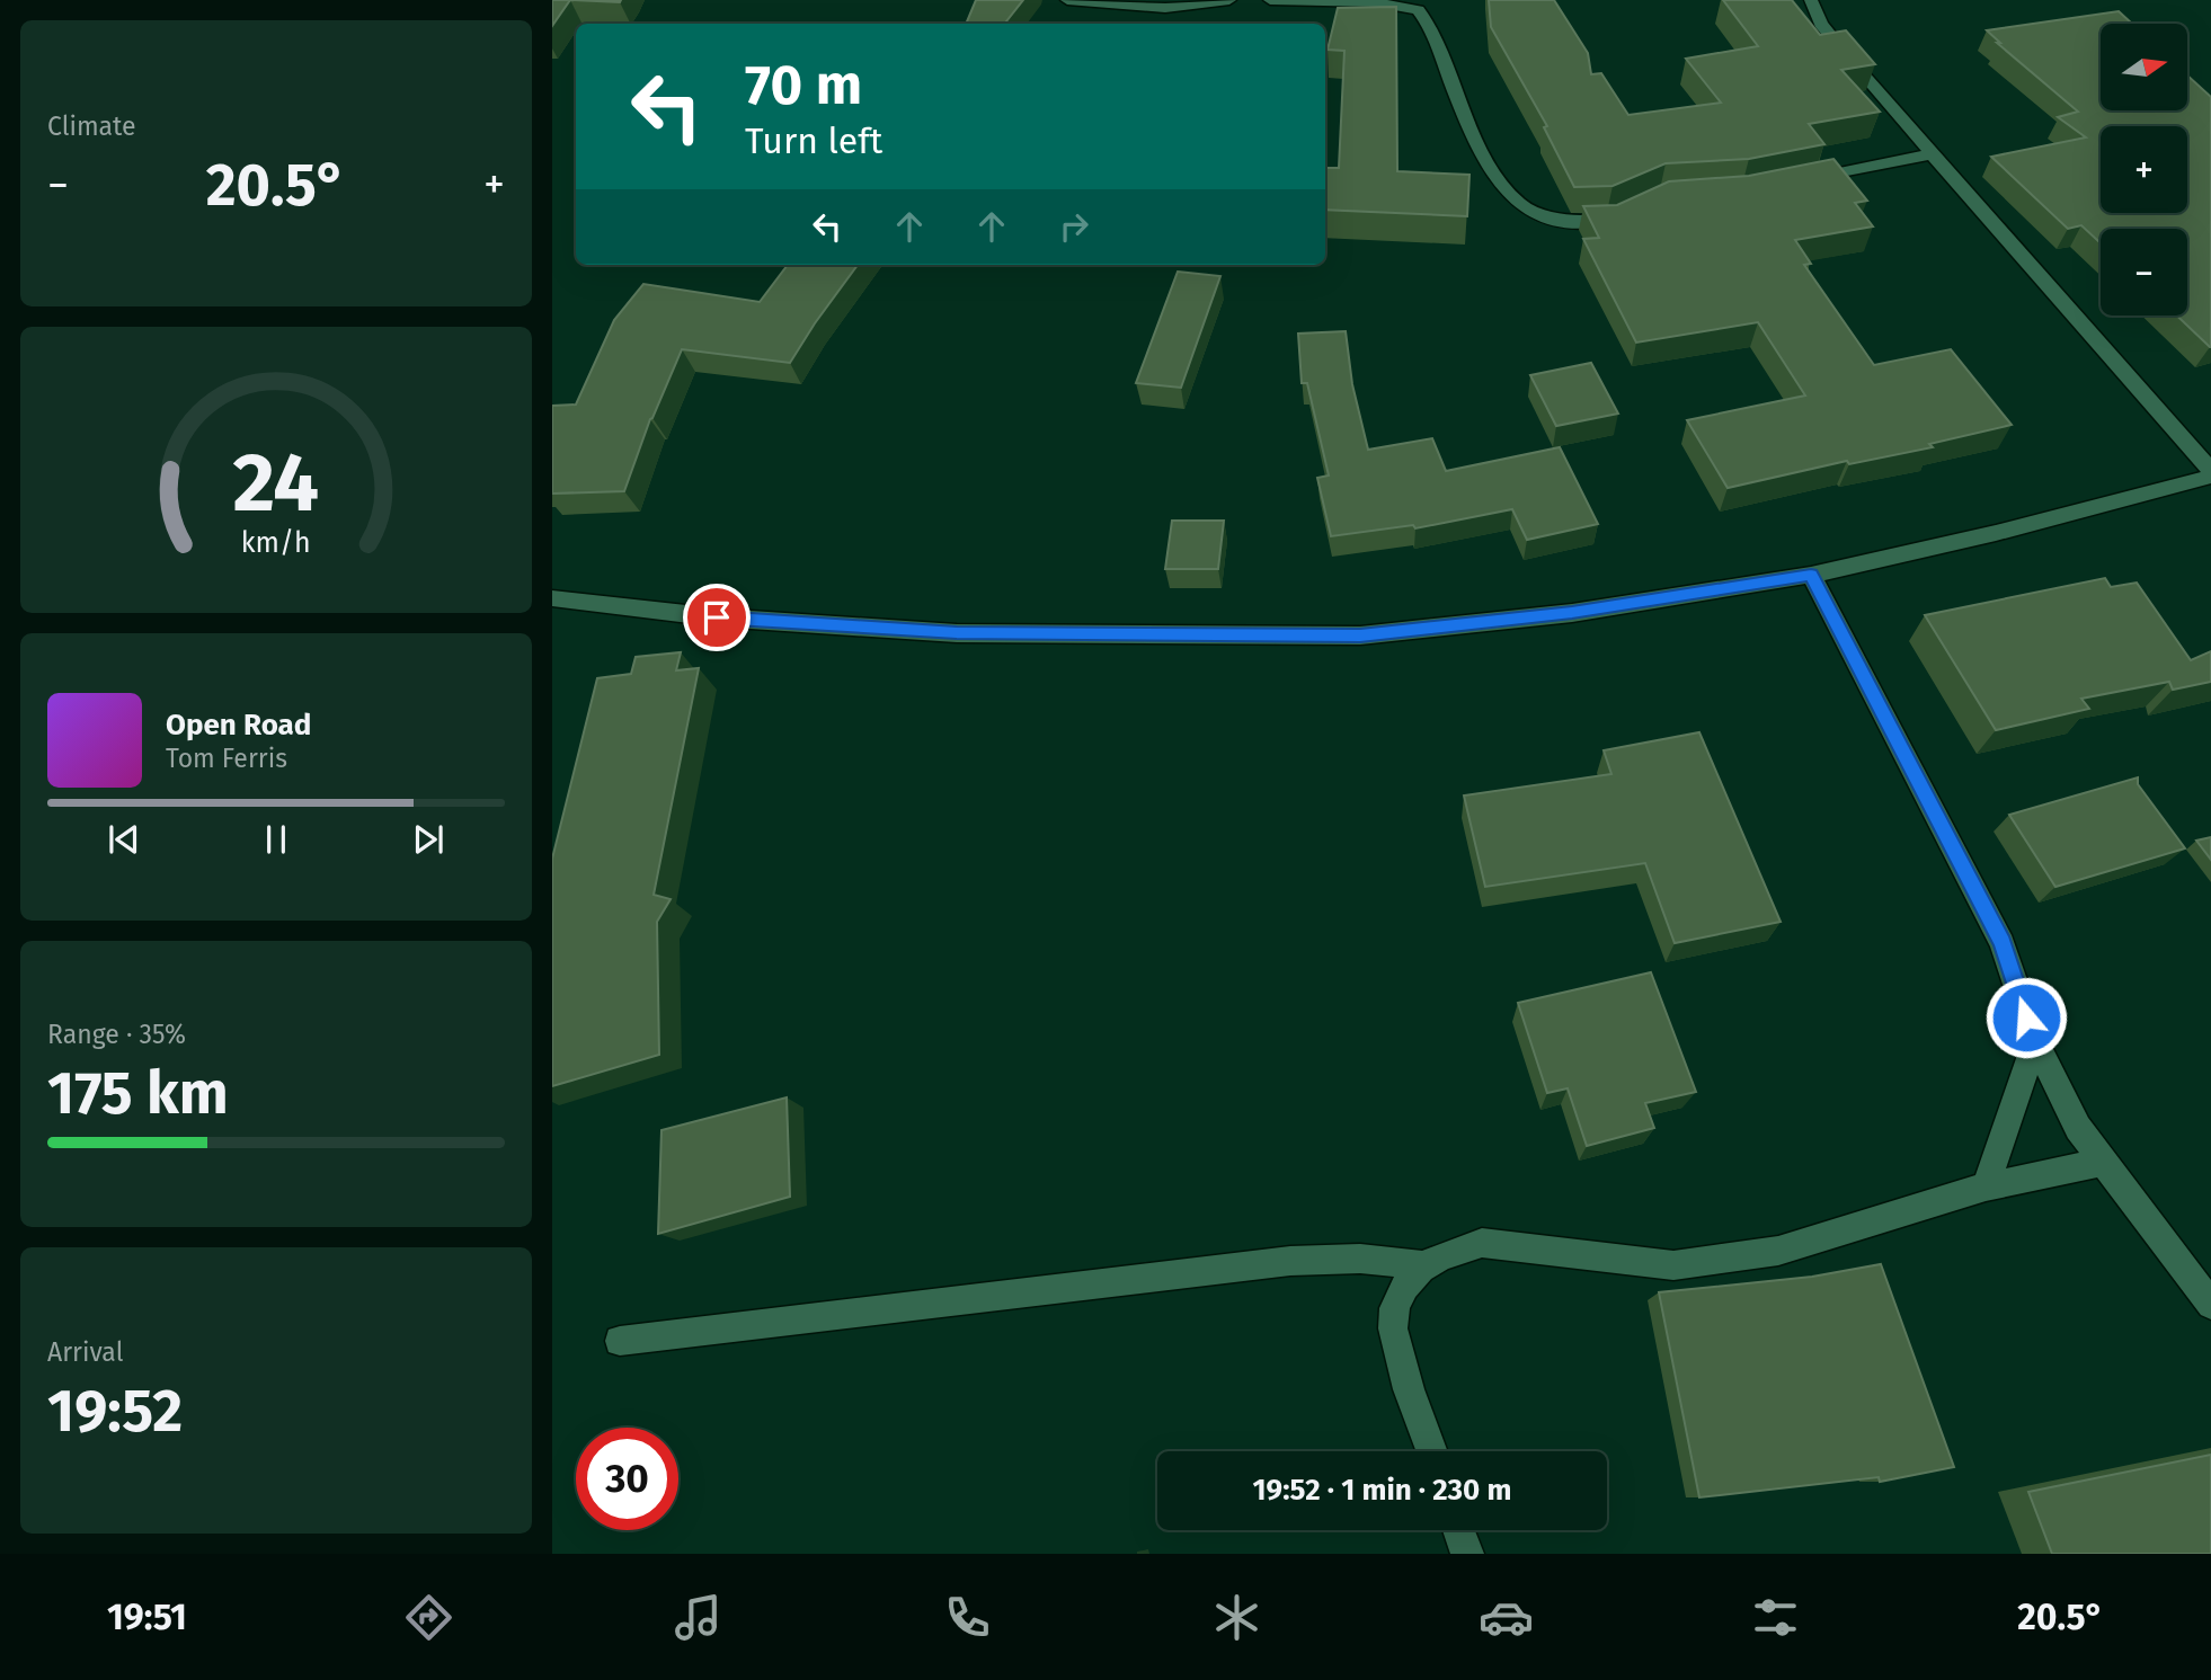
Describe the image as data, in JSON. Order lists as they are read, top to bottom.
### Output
{
  "north": "right",
  "page": {
    "tile": [
      "Climate",
      ["Range · 35%", "175 km"],
      ["Arrival", "19:52"]
    ],
    "map_buttons": ["+", "−"],
    "turn": ["70 m", "Turn left"],
    "heat": ["−", "20.5°", "+"],
    "song": ["Open Road", "Tom Ferris"],
    "limit": "30",
    "trip": "19:52 · 1 min · 230 m",
    "tabs": ["19:51", "20.5°"],
    "gauge": ["24", "km/h"]
  }
}
